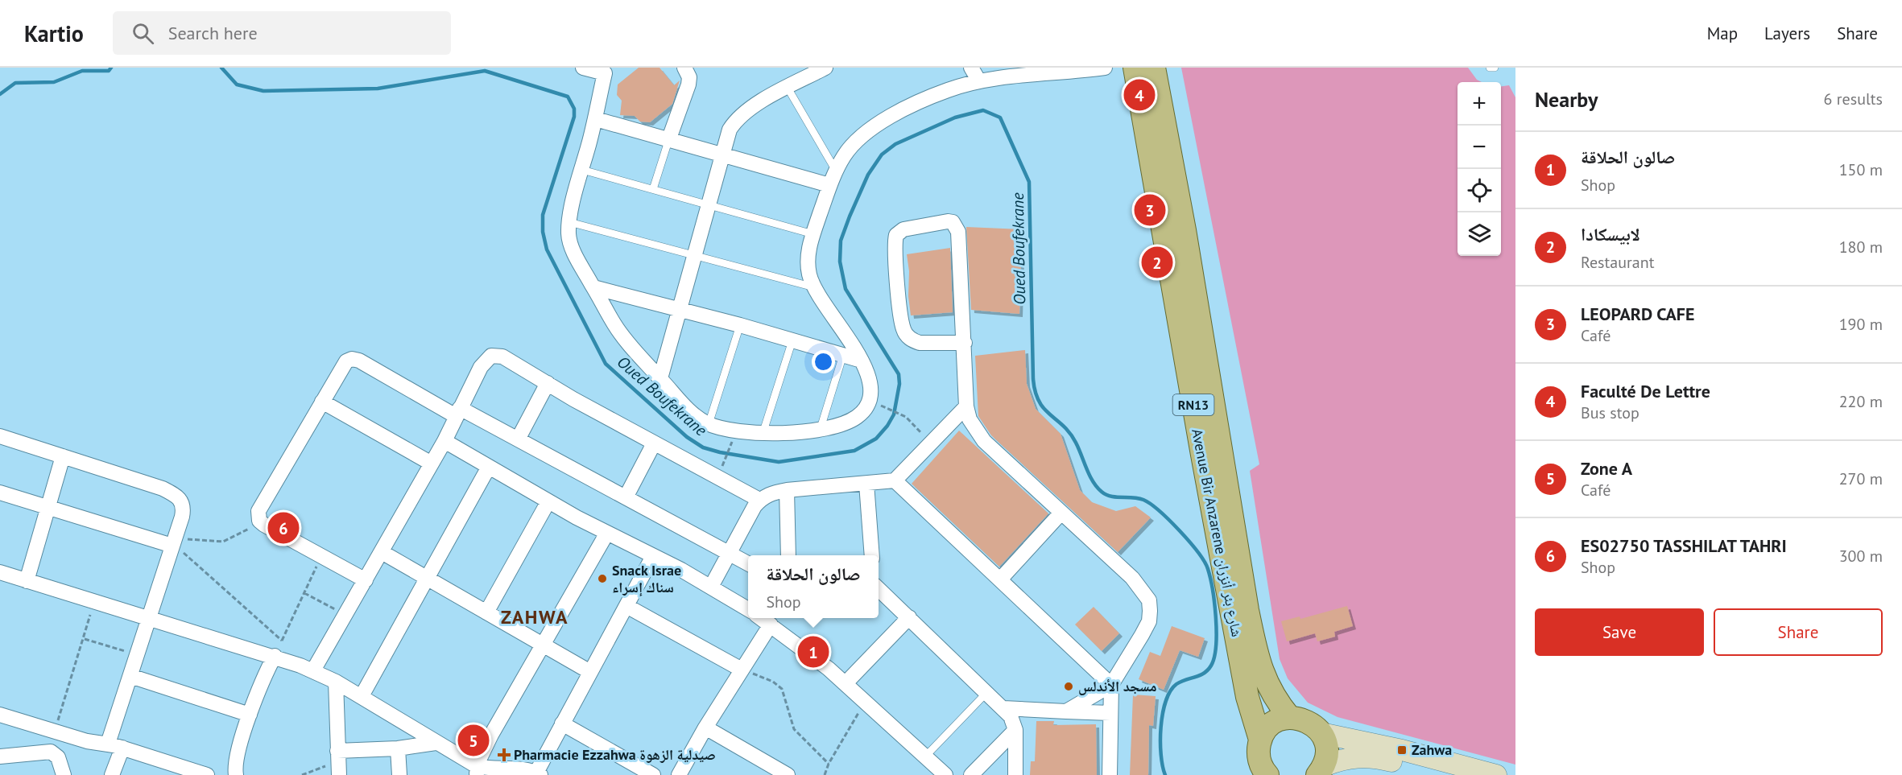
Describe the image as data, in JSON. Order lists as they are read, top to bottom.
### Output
{
  "streets": {
    "main road": ["RN13", "Avenue Bir Anzarene شارع بئر أنزران"]
  },
  "crossings": [
    ["RN13", "Avenue Bir Anzarene شارع بئر أنزران"]
  ],
  "districts": ["ZAHWA"],
  "water": ["Oued Boufekrane"],
  "places": {
    "other": ["Snack Israe سناك إسراء", "مسجد الأندلس"],
    "transit": ["Zahwa"],
    "health": ["Pharmacie Ezzahwa صيدلية الزهوة"]
  },
  "page": {
    "header": "Kartio",
    "search": "Search here",
    "nav": ["Map", "Layers", "Share"],
    "heading": ["Nearby", "6 results"],
    "pins": [
      "4",
      "3",
      "2",
      "6",
      "1",
      "5"
    ],
    "map_buttons": ["+", "−"],
    "list": [
      {
        "mark": "1",
        "name": "صالون الحلاقة",
        "note": "Shop",
        "value": "150 m"
      },
      {
        "mark": "2",
        "name": "لابيسكادا",
        "note": "Restaurant",
        "value": "180 m"
      },
      {
        "mark": "3",
        "name": "LEOPARD CAFE",
        "note": "Café",
        "value": "190 m"
      },
      {
        "mark": "4",
        "name": "Faculté De Lettre",
        "note": "Bus stop",
        "value": "220 m"
      },
      {
        "mark": "5",
        "name": "Zone A",
        "note": "Café",
        "value": "270 m"
      },
      {
        "mark": "6",
        "name": "ES02750 TASSHILAT TAHRI",
        "note": "Shop",
        "value": "300 m"
      }
    ],
    "popup": ["صالون الحلاقة", "Shop"],
    "buttons": ["Save", "Share"]
  }
}
